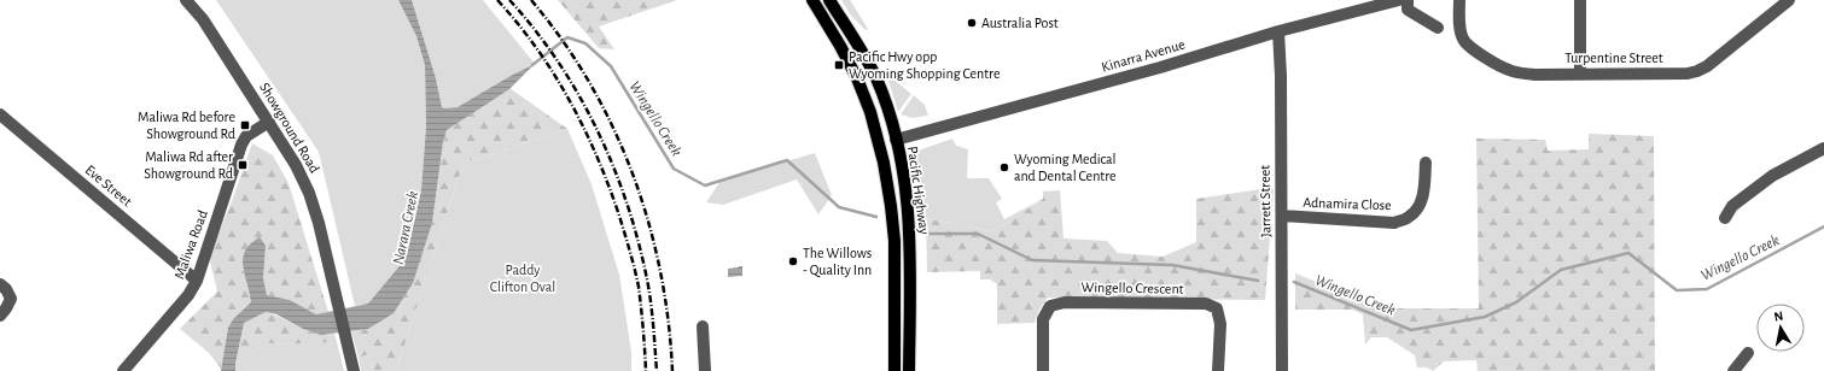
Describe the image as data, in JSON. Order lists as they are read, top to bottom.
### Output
{
  "streets": {
    "main road": ["Pacific Highway"],
    "street": [
      "Kinarra Avenue",
      "Turpentine Street",
      "Showground Road",
      "Eve Street",
      "Jarrett Street",
      "Adnamira Close",
      "Maliwa Road",
      "Wingello Crescent"
    ]
  },
  "crossings": [
    ["Kinarra Avenue", "Pacific Highway"],
    ["Kinarra Avenue", "Jarrett Street"],
    ["Showground Road", "Maliwa Road"],
    ["Eve Street", "Maliwa Road"],
    ["Jarrett Street", "Adnamira Close"]
  ],
  "water": ["Wingello Creek", "Narara Creek"],
  "parks": ["Paddy Clifton Oval"],
  "places": {
    "other": ["Australia Post", "Wyoming Medical and Dental Centre", "The Willows - Quality Inn"],
    "transit": ["Pacific Hwy opp Wyoming Shopping Centre", "Maliwa Rd before Showground Rd", "Maliwa Rd after Showground Rd"]
  },
  "north": "top"
}
